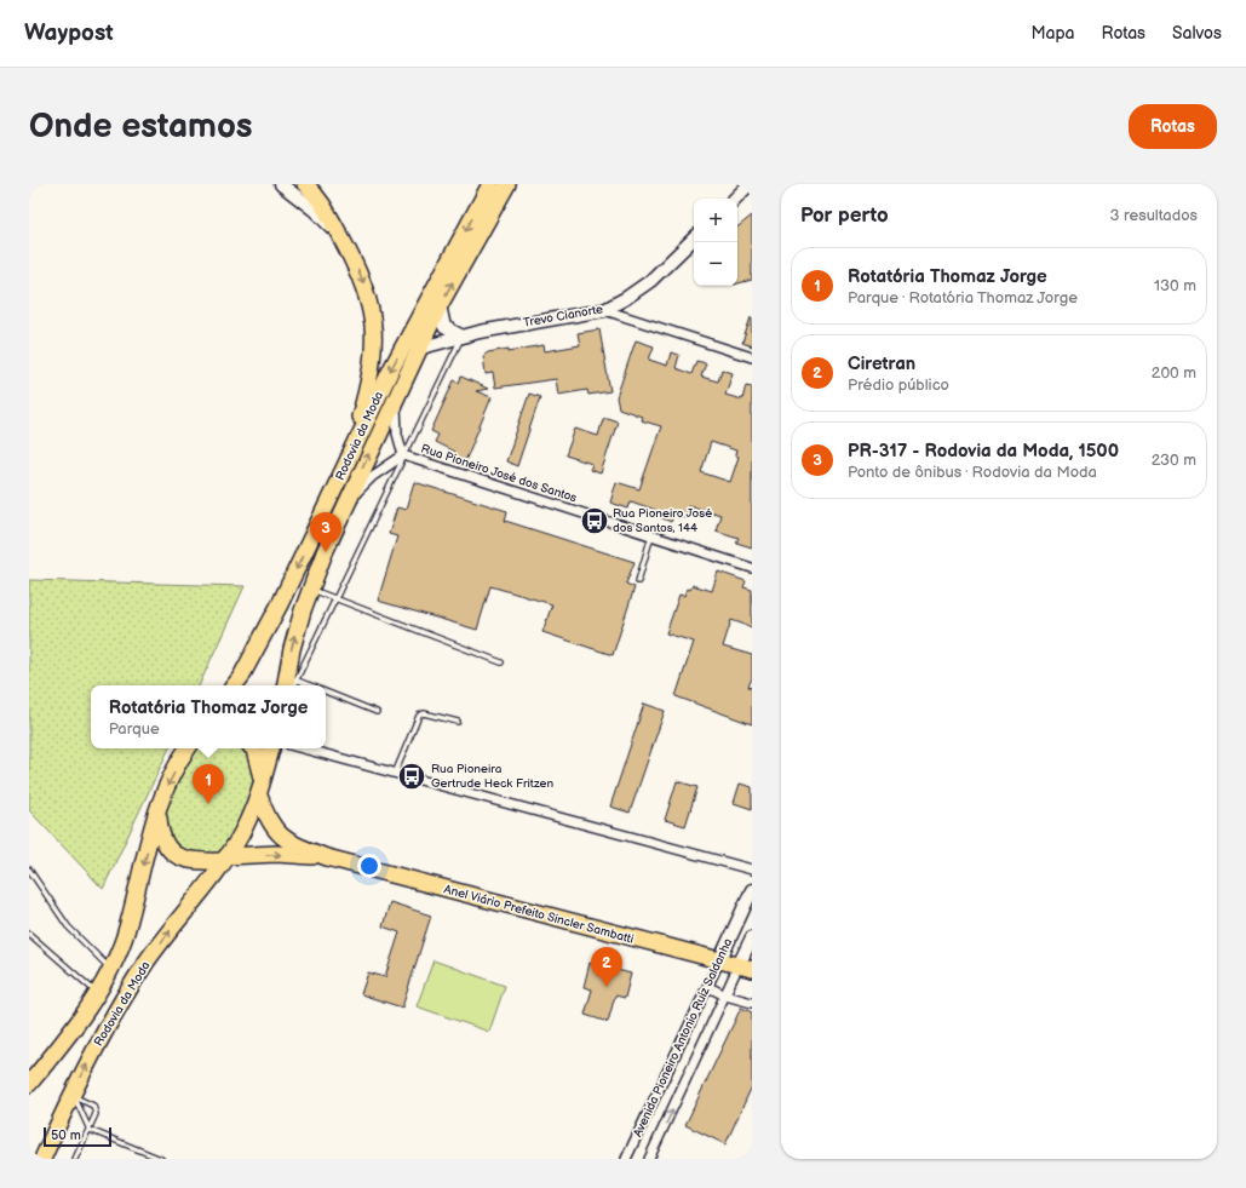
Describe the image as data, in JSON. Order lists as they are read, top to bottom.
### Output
{
  "streets": {
    "highway": ["Rodovia da Moda", "Anel Viário Prefeito Sincler Sambatti"],
    "street": ["Trevo Cianorte", "Rua Pioneiro José dos Santos", "Avenida Pioneiro Antonio Ruiz Saldanha"]
  },
  "crossings": [
    ["Trevo Cianorte", "Rodovia da Moda"],
    ["Rodovia da Moda", "Rua Pioneiro José dos Santos"],
    ["Rodovia da Moda", "Anel Viário Prefeito Sincler Sambatti"],
    ["Anel Viário Prefeito Sincler Sambatti", "Avenida Pioneiro Antonio Ruiz Saldanha"]
  ],
  "places": {
    "bus stop": ["Rua Pioneiro José dos Santos, 144", "Rua Pioneira Gertrude Heck Fritzen"]
  },
  "scale_bar": "50 m",
  "page": {
    "header": "Waypost",
    "nav": ["Mapa", "Rotas", "Salvos"],
    "buttons": "Rotas",
    "title": "Onde estamos",
    "heading": ["Por perto", "3 resultados"],
    "map_buttons": ["+", "−"],
    "list": [
      {
        "mark": "1",
        "name": "Rotatória Thomaz Jorge",
        "note": "Parque · Rotatória Thomaz Jorge",
        "value": "130 m"
      },
      {
        "mark": "2",
        "name": "Ciretran",
        "note": "Prédio público",
        "value": "200 m"
      },
      {
        "mark": "3",
        "name": "PR-317 - Rodovia da Moda, 1500",
        "note": "Ponto de ônibus · Rodovia da Moda",
        "value": "230 m"
      }
    ],
    "pins": ["3", "1", "2"],
    "popup": ["Rotatória Thomaz Jorge", "Parque"],
    "scale": "50 m"
  }
}
